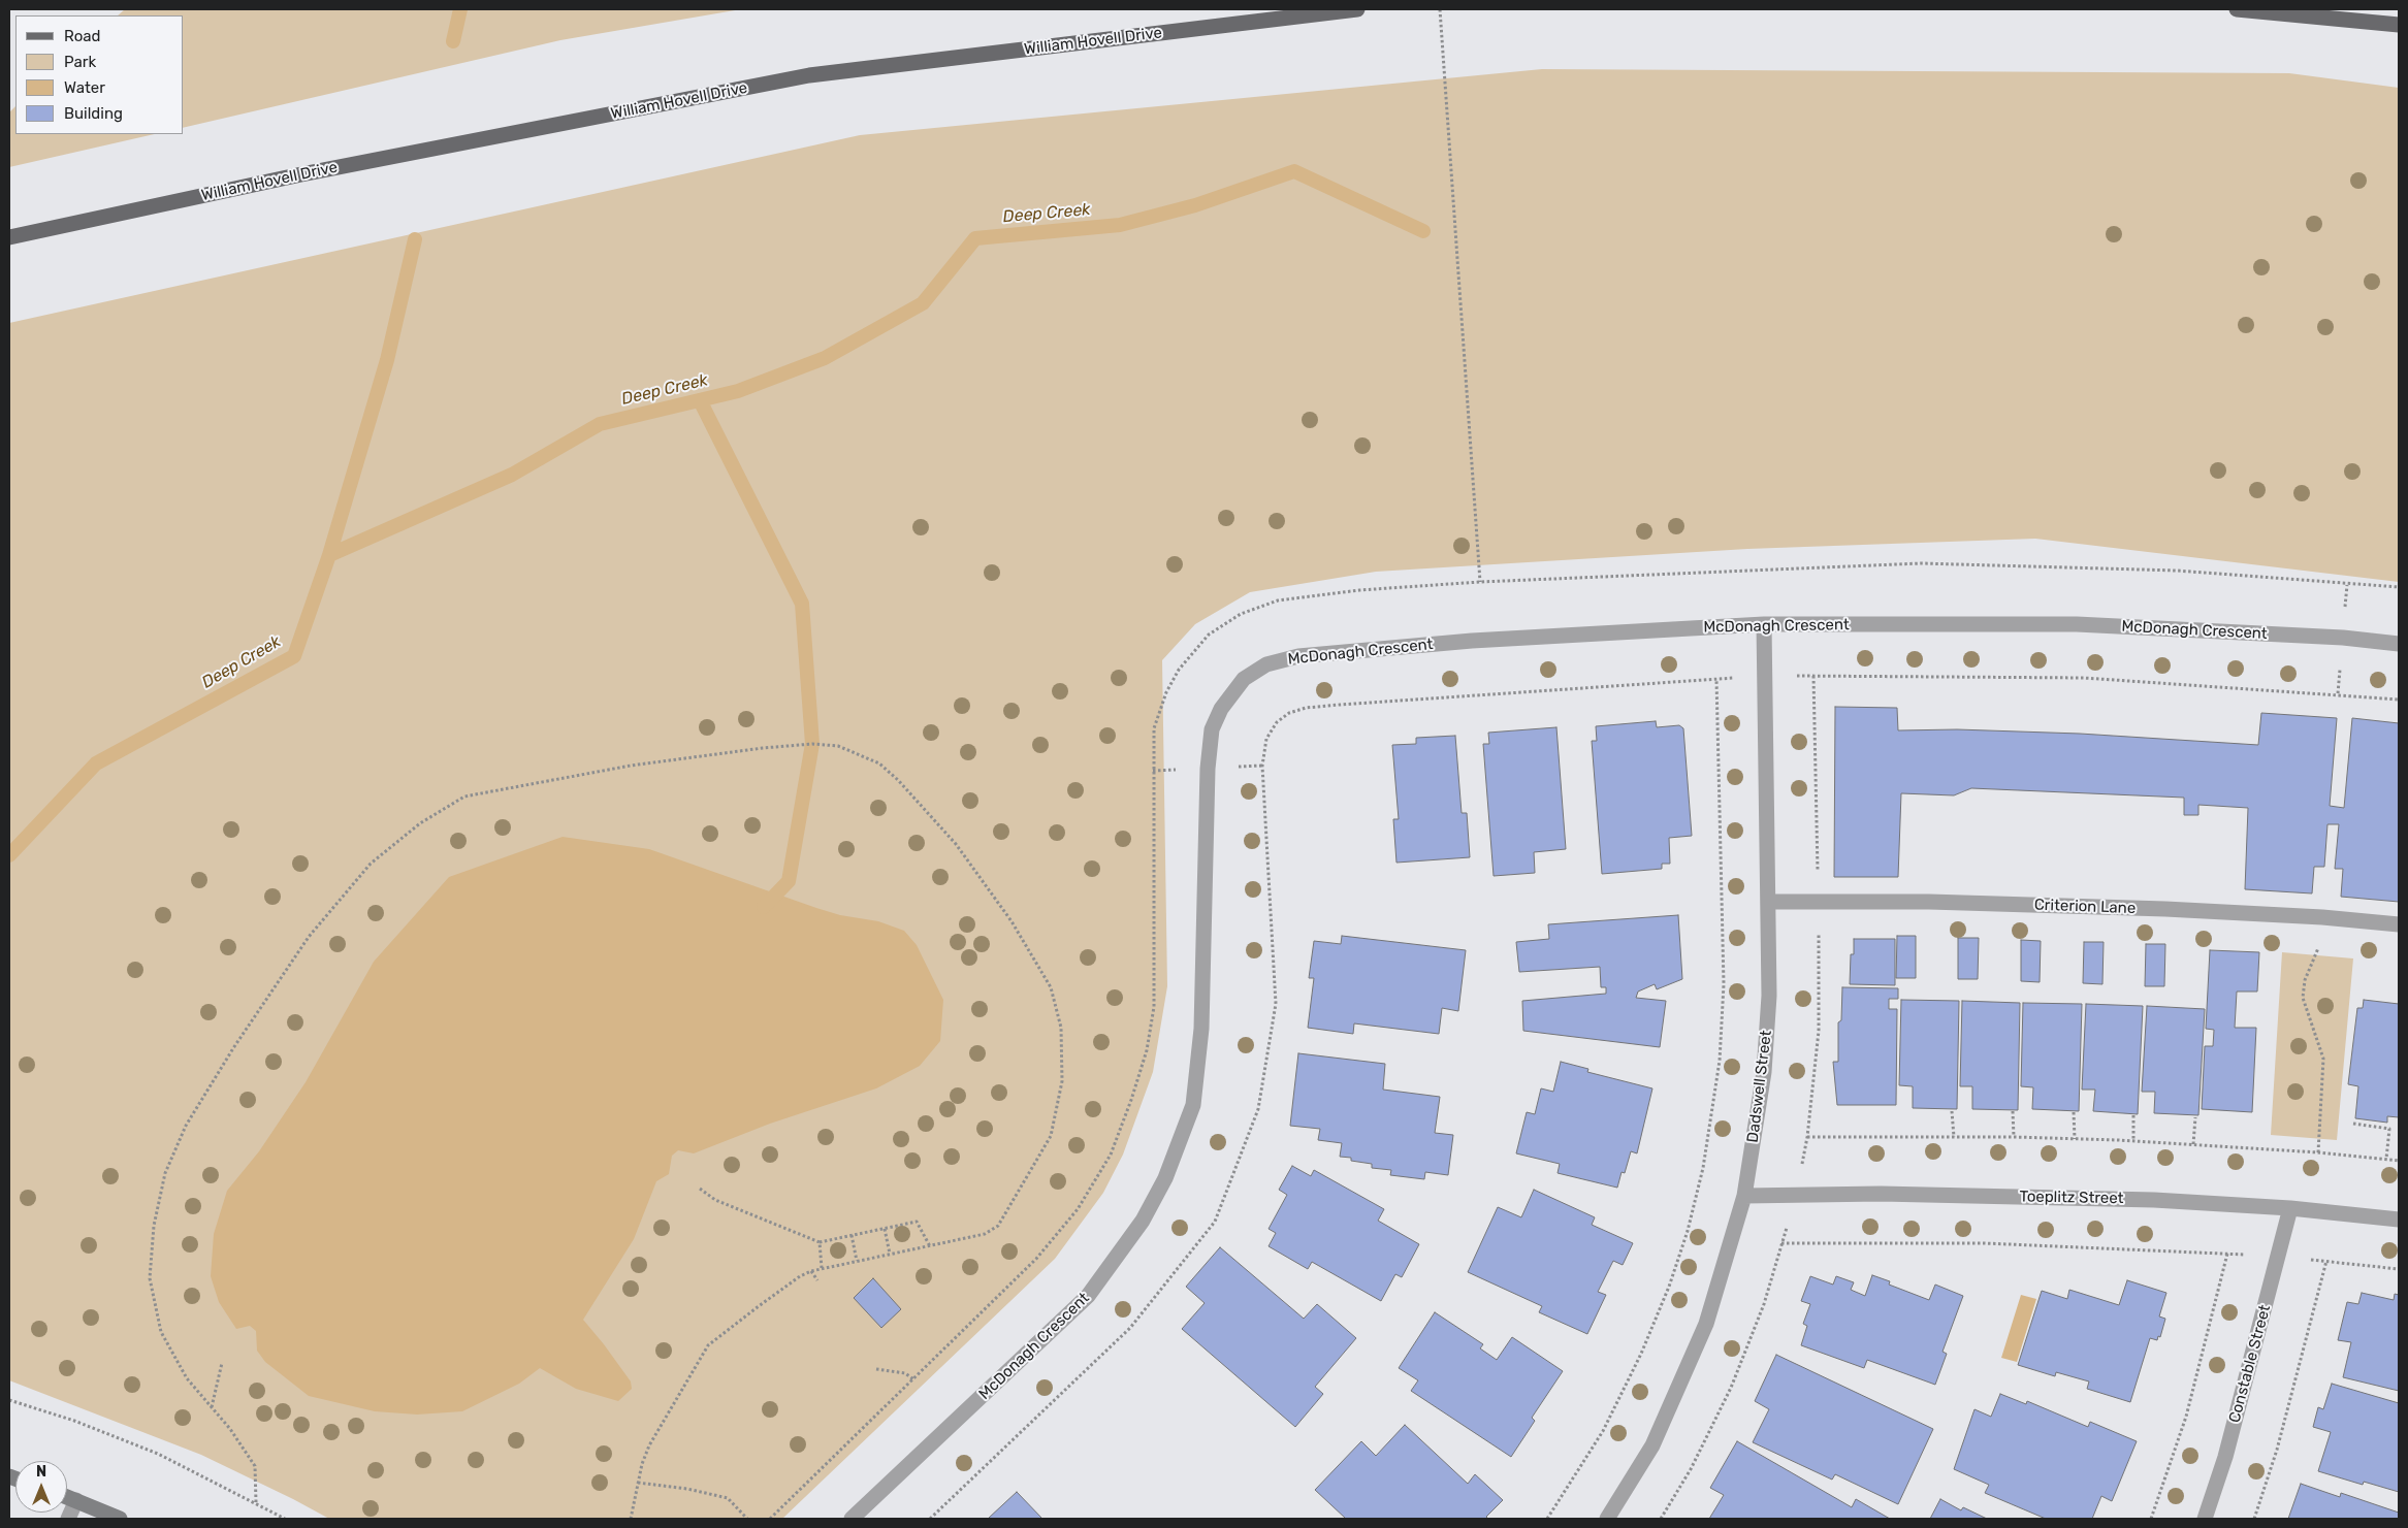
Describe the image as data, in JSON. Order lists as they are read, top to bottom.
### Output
{
  "streets": {
    "main road": ["William Hovell Drive"],
    "street": [
      "McDonagh Crescent",
      "Criterion Lane",
      "Dadswell Street",
      "Toeplitz Street",
      "Constable Street"
    ]
  },
  "crossings": [
    ["McDonagh Crescent", "Dadswell Street"],
    ["Criterion Lane", "Dadswell Street"],
    ["Dadswell Street", "Toeplitz Street"],
    ["Toeplitz Street", "Constable Street"]
  ],
  "water": ["Deep Creek"],
  "legend": [
    "Road",
    "Park",
    "Water",
    "Building"
  ],
  "north": "top"
}
